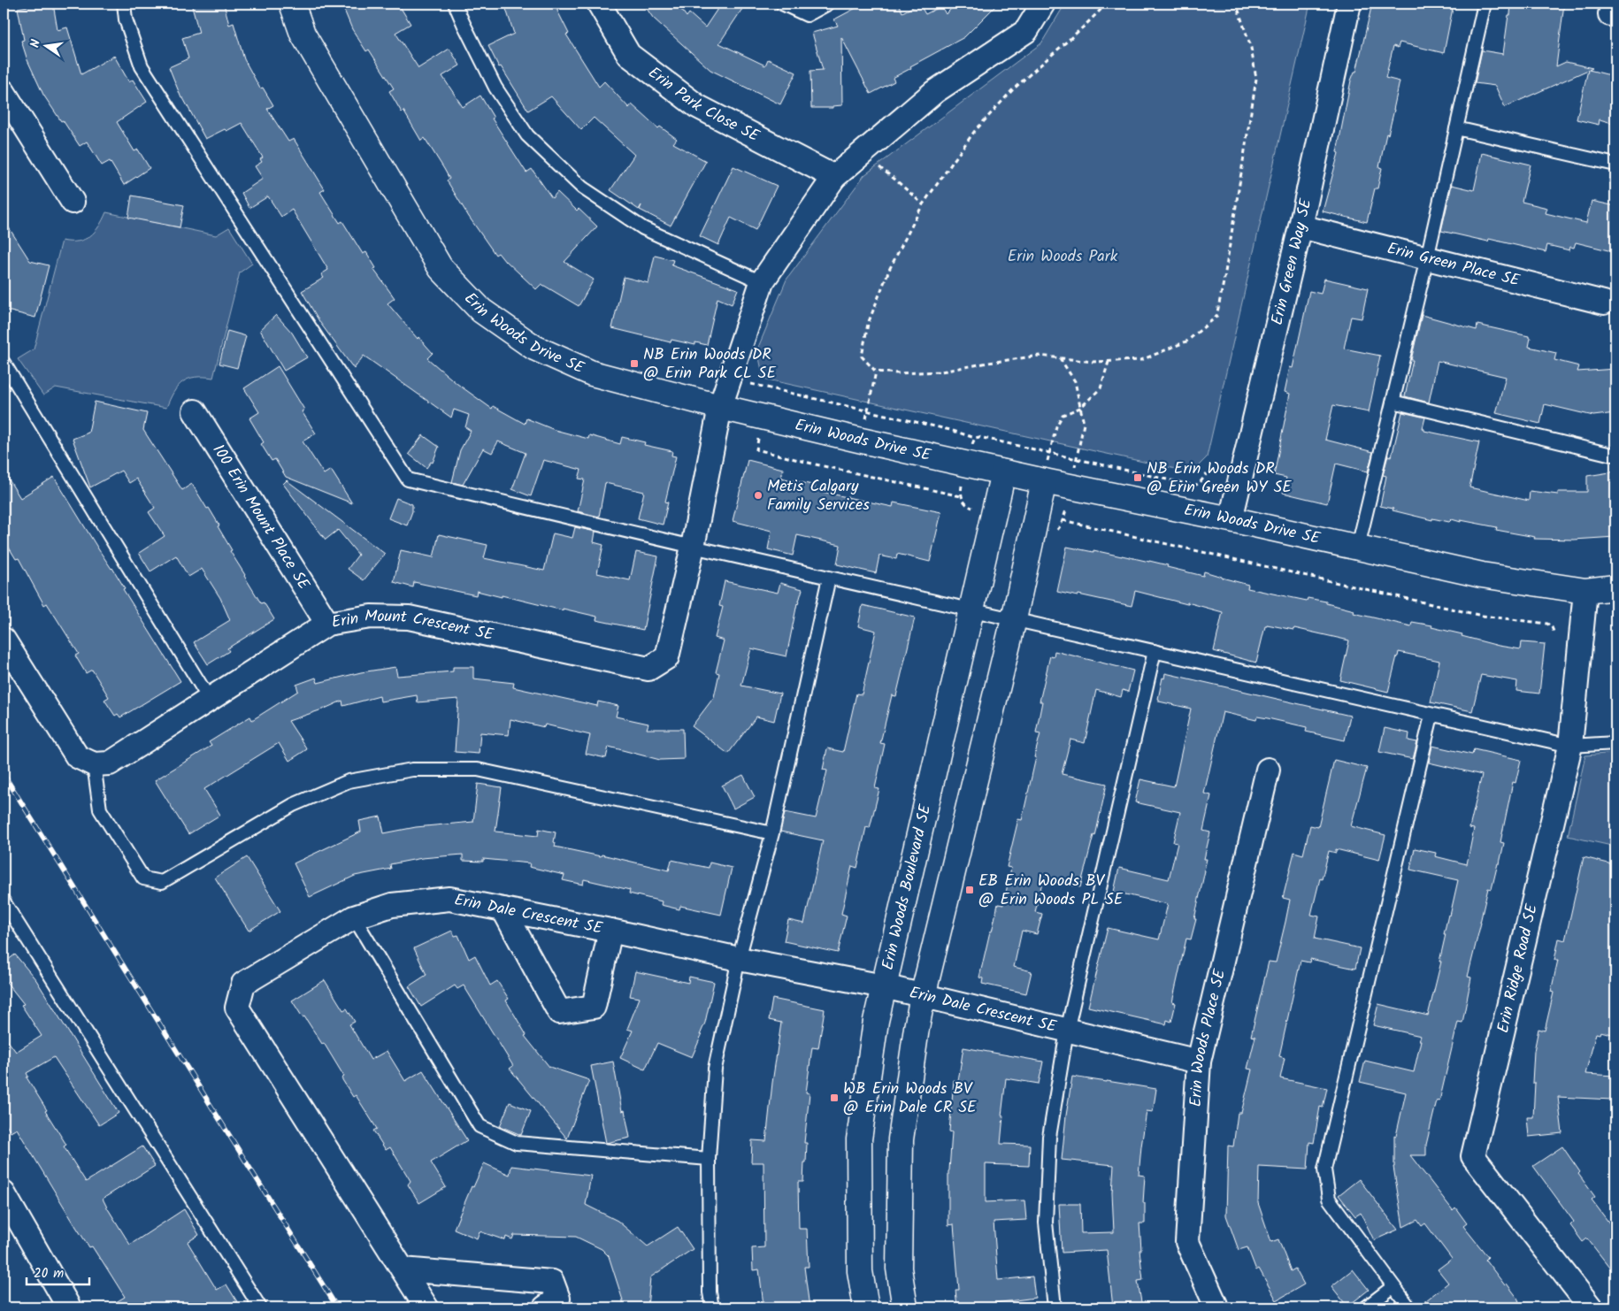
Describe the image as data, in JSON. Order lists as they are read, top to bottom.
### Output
{
  "streets": {
    "street": [
      "Erin Park Close SE",
      "Erin Green Way SE",
      "Erin Green Place SE",
      "Erin Woods Drive SE",
      "100 Erin Mount Place SE",
      "Erin Mount Crescent SE",
      "Erin Woods Boulevard SE",
      "Erin Dale Crescent SE",
      "Erin Ridge Road SE",
      "Erin Woods Place SE"
    ]
  },
  "crossings": [
    ["Erin Green Way SE", "Erin Green Place SE"],
    ["Erin Green Way SE", "Erin Woods Drive SE"],
    ["Erin Woods Drive SE", "Erin Mount Crescent SE"],
    ["Erin Woods Drive SE", "Erin Woods Boulevard SE"],
    ["Erin Woods Drive SE", "Erin Ridge Road SE"],
    ["100 Erin Mount Place SE", "Erin Mount Crescent SE"],
    ["Erin Woods Boulevard SE", "Erin Dale Crescent SE"],
    ["Erin Dale Crescent SE", "Erin Woods Place SE"]
  ],
  "parks": ["Erin Woods Park"],
  "places": {
    "transit": [
      "NB Erin Woods DR @ Erin Park CL SE",
      "NB Erin Woods DR @ Erin Green WY SE",
      "EB Erin Woods BV @ Erin Woods PL SE",
      "WB Erin Woods BV @ Erin Dale CR SE"
    ],
    "other": ["Metis Calgary Family Services"]
  },
  "scale_bar": "20 m",
  "north": "left"
}
